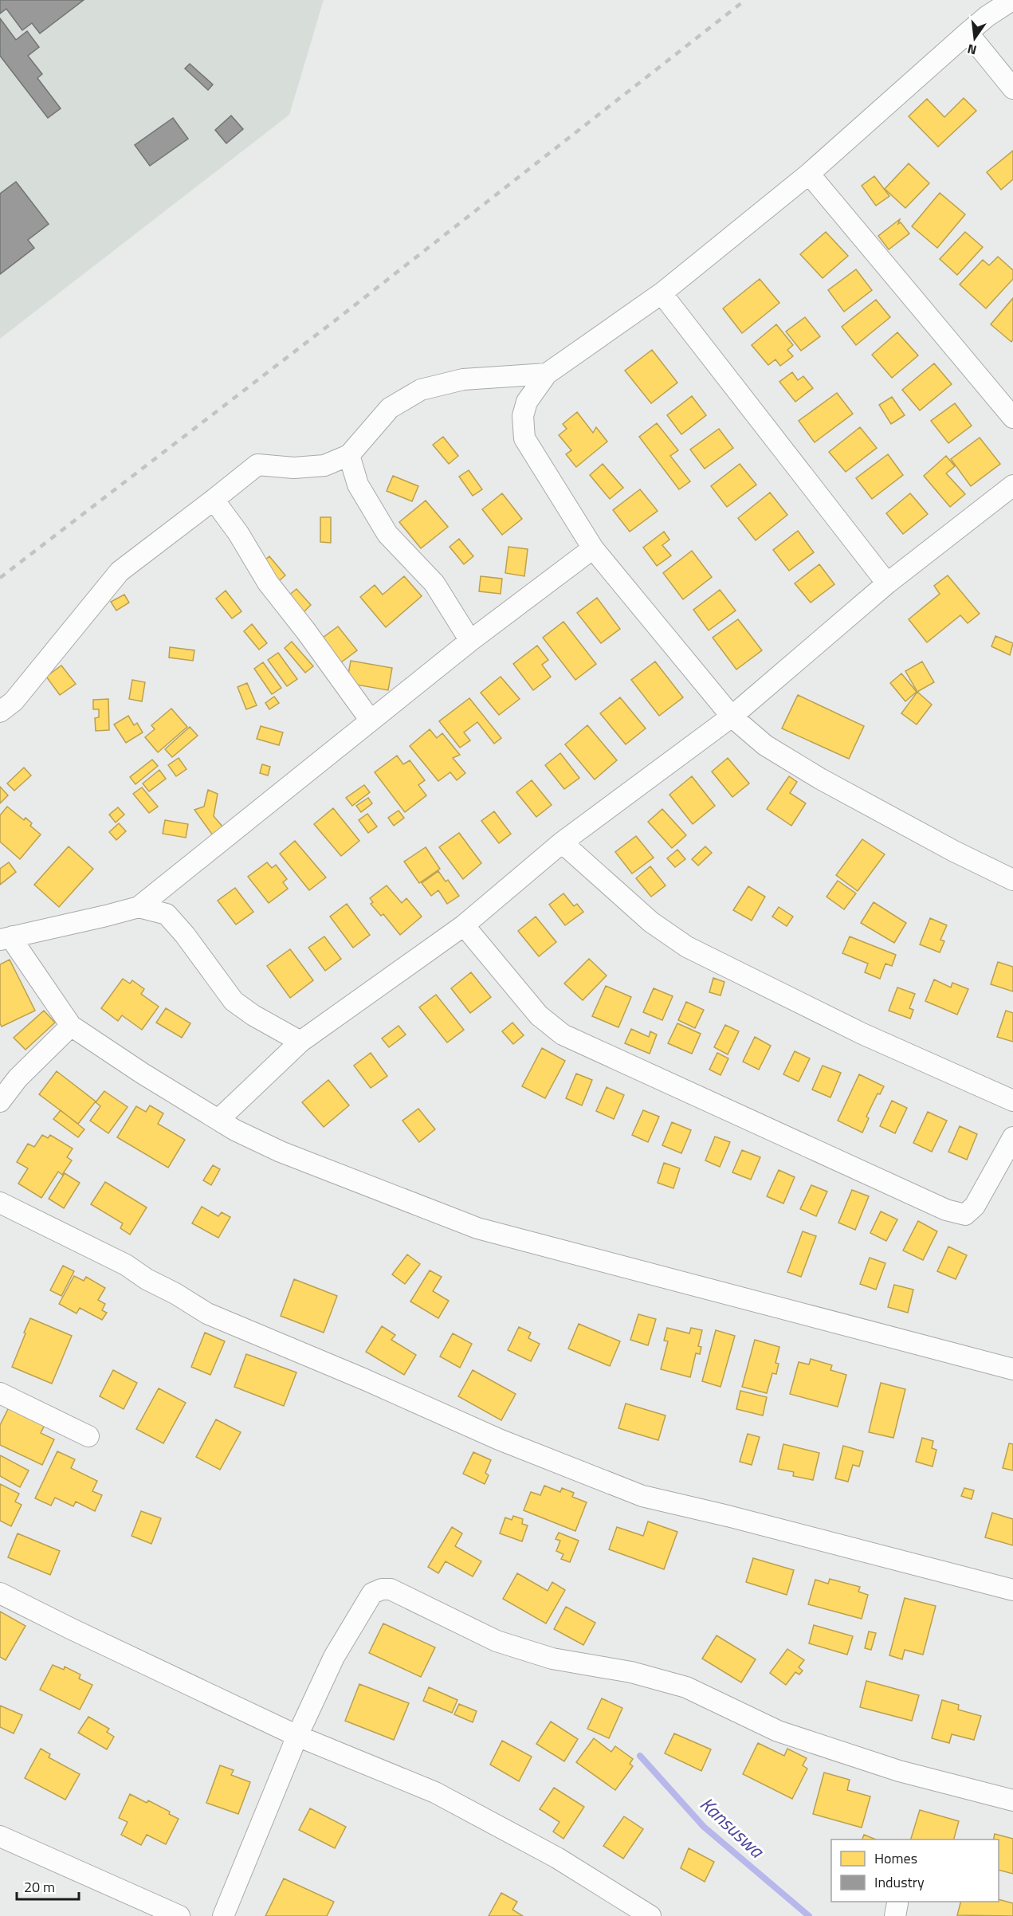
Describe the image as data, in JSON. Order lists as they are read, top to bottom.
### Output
{
  "water": ["Kansuswa"],
  "legend": ["Homes", "Industry"],
  "scale_bar": "20 m",
  "north": "bottom"
}
